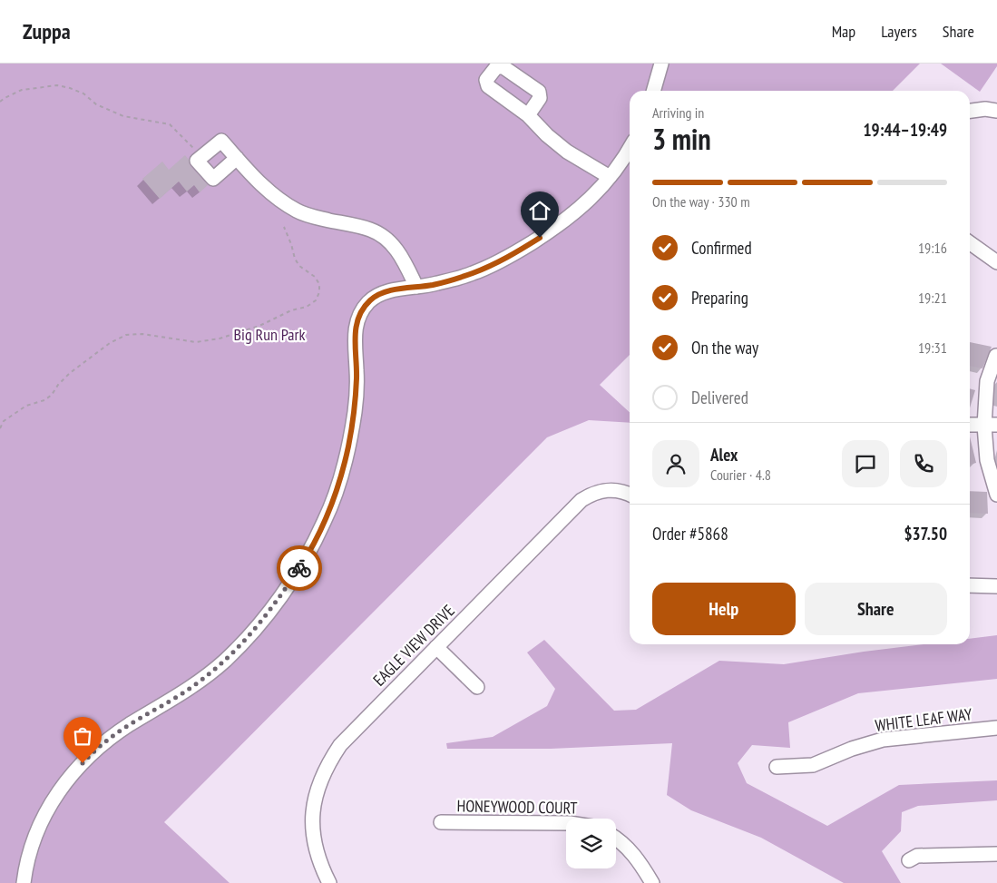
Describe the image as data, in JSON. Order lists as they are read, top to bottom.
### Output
{
  "streets": {
    "street": ["EAGLE VIEW DRIVE", "WHITE LEAF WAY", "HONEYWOOD COURT"]
  },
  "parks": ["Big Run Park"],
  "page": {
    "header": "Zuppa",
    "nav": ["Map", "Layers", "Share"],
    "heading": ["3 min", "Arriving in", "19:44–19:49"],
    "panel": [
      "Alex",
      "Courier · 4.8",
      "Order #5868",
      "$37.50"
    ],
    "bar": "On the way · 330 m",
    "list": [
      ["Confirmed", "19:16"],
      ["Preparing", "19:21"],
      ["On the way", "19:31"],
      "Delivered"
    ],
    "buttons": ["Help", "Share"]
  }
}
